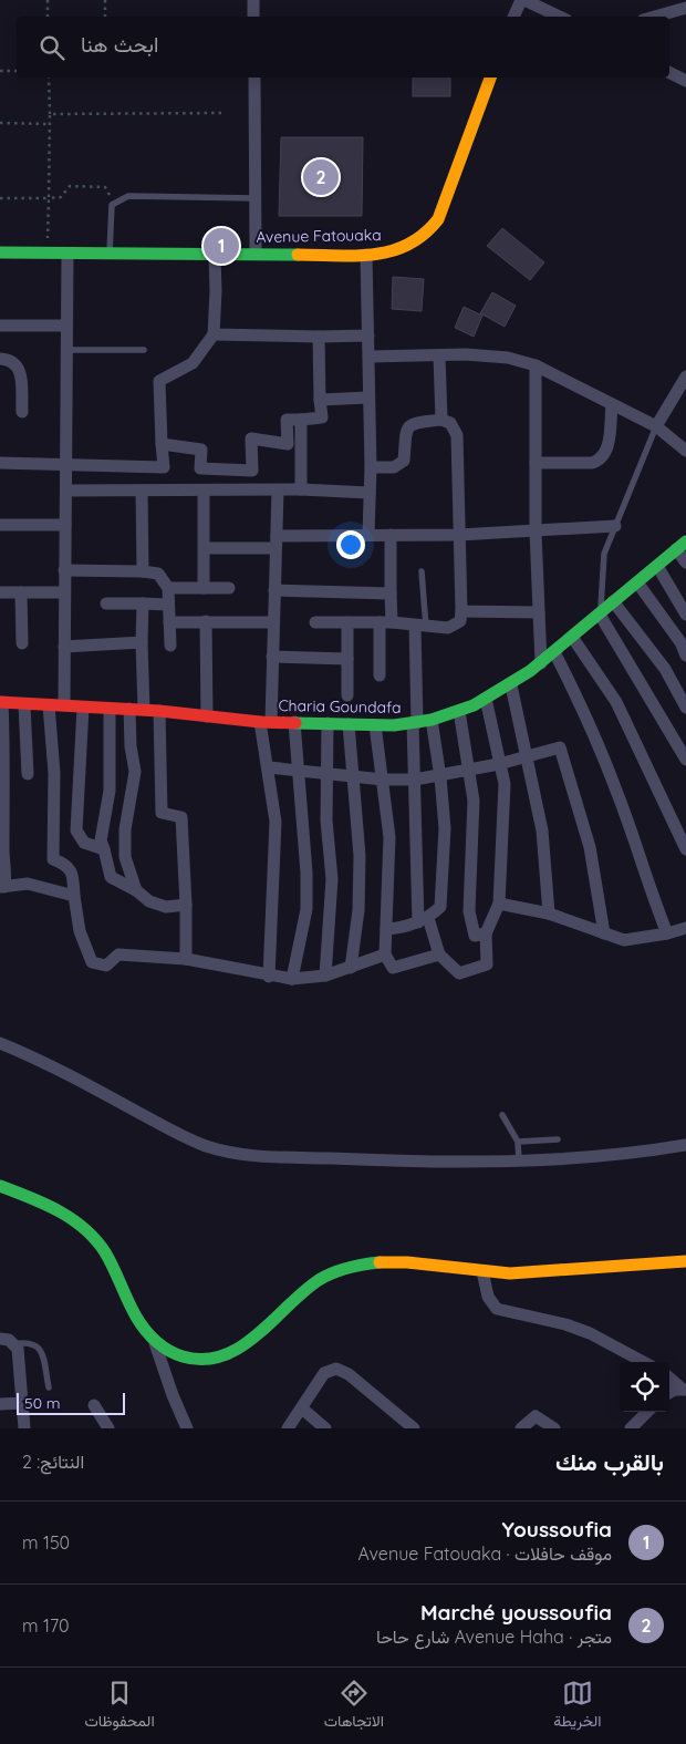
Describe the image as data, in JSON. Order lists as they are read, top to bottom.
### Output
{
  "streets": {
    "street": ["Avenue Fatouaka", "Charia Goundafa"]
  },
  "scale_bar": "50 m",
  "page": {
    "search": "ابحث هنا",
    "pins": ["2", "1"],
    "scale": "50 m",
    "heading": ["بالقرب منك", "النتائج: 2"],
    "list": [
      {
        "mark": "1",
        "name": "Youssoufia",
        "note": "موقف حافلات · Avenue Fatouaka",
        "value": "150 m"
      },
      {
        "mark": "2",
        "name": "Marché youssoufia",
        "note": "متجر · Avenue Haha شارع حاحا",
        "value": "170 m"
      }
    ],
    "nav": ["الخريطة", "الاتجاهات", "المحفوظات"]
  }
}
